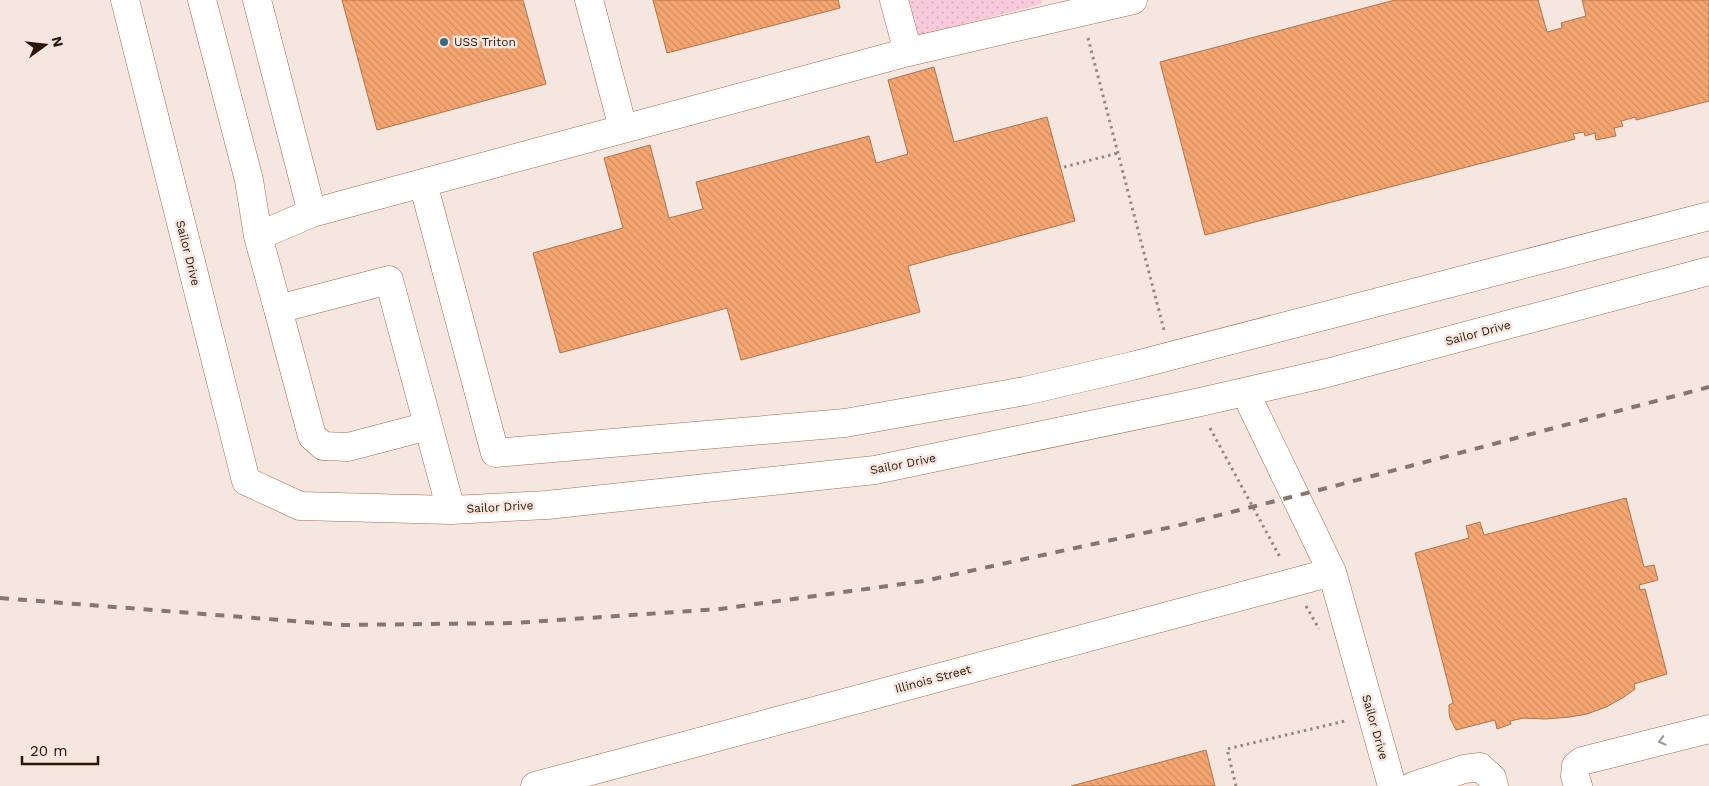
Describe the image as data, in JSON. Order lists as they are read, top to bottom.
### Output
{
  "streets": {
    "street": ["Sailor Drive", "Illinois Street"]
  },
  "crossings": [
    ["Sailor Drive", "Illinois Street"]
  ],
  "places": ["USS Triton"],
  "scale_bar": "20 m",
  "north": "right"
}
